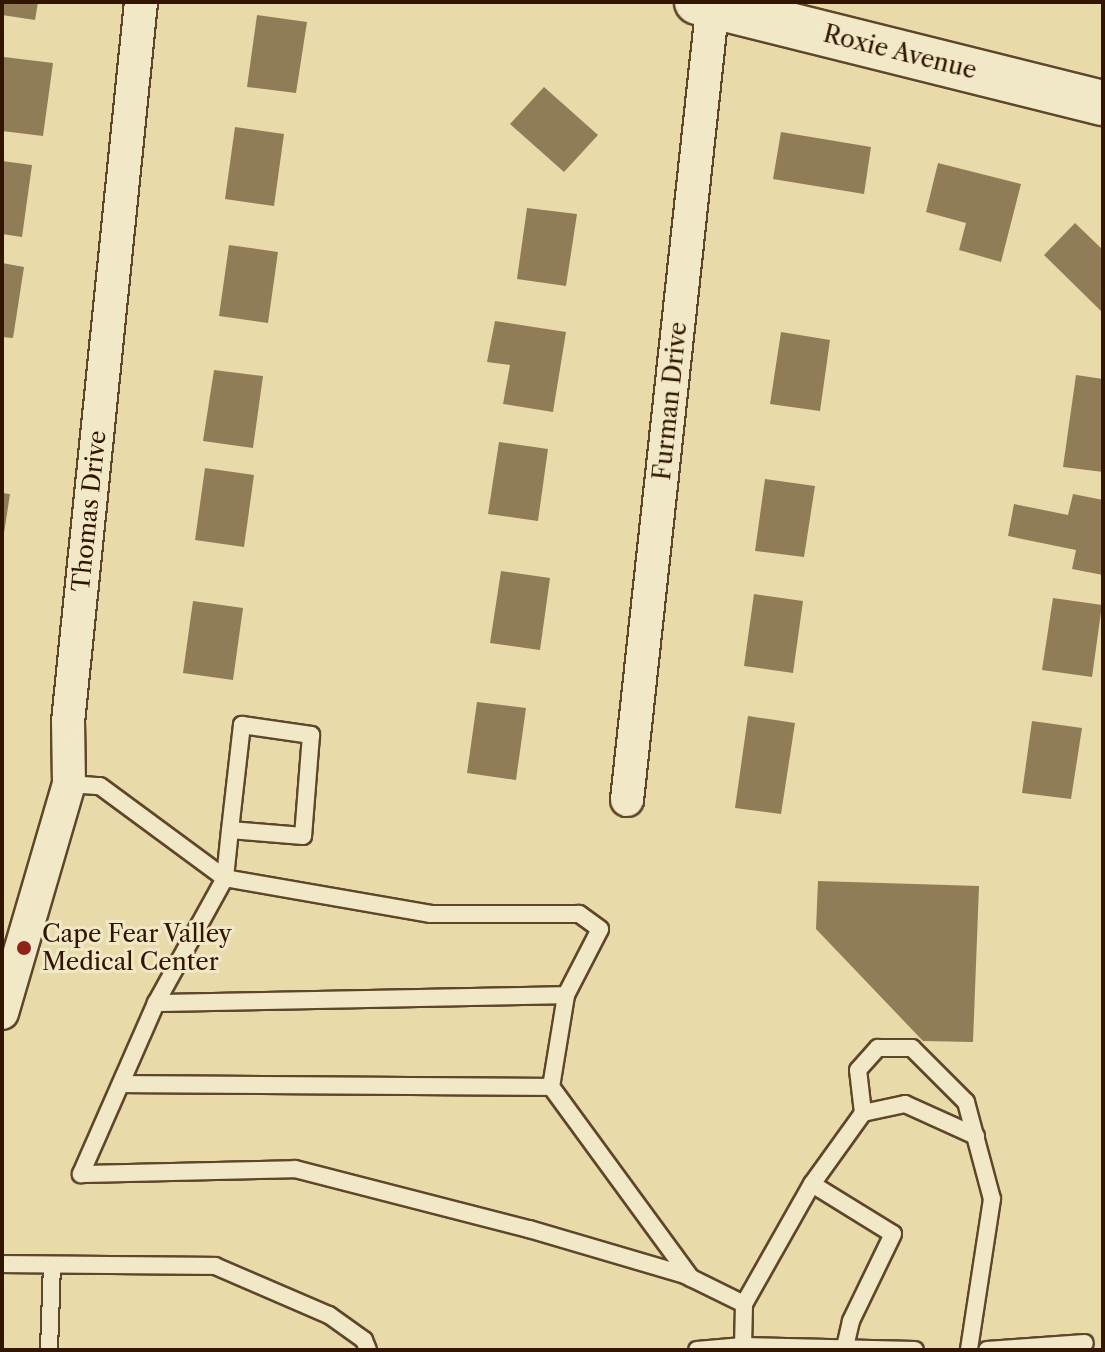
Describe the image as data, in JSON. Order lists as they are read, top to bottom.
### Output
{
  "streets": {
    "street": ["Roxie Avenue", "Furman Drive", "Thomas Drive"]
  },
  "crossings": [
    ["Roxie Avenue", "Furman Drive"]
  ],
  "places": ["Cape Fear Valley Medical Center"]
}
